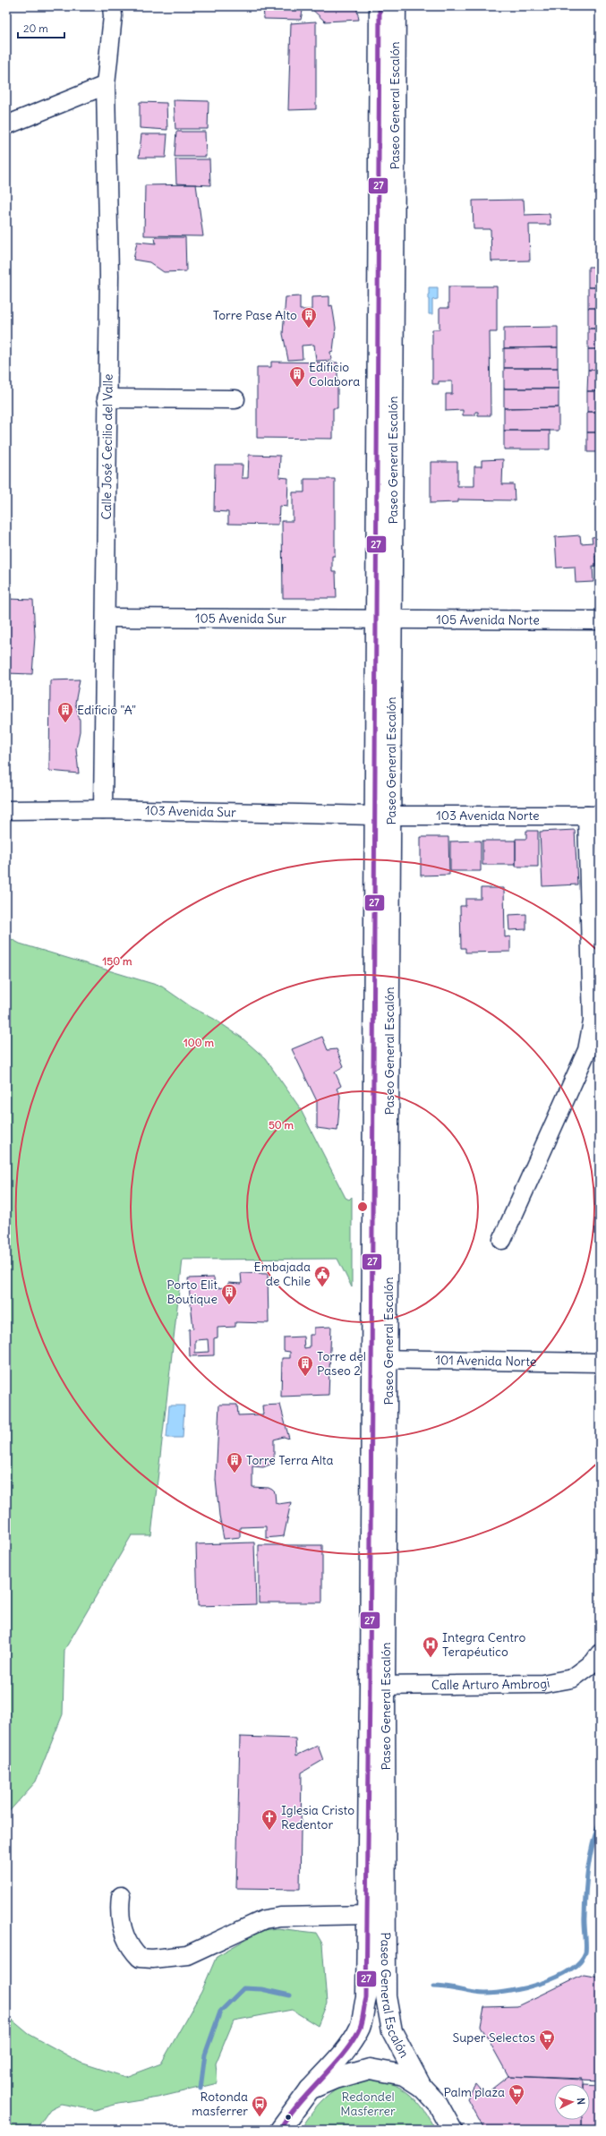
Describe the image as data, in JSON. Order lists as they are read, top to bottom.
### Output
{
  "streets": {
    "street": [
      "Paseo General Escalón",
      "Calle José Cecilio del Valle",
      "105 Avenida Sur",
      "105 Avenida Norte",
      "103 Avenida Sur",
      "103 Avenida Norte",
      "101 Avenida Norte",
      "Calle Arturo Ambrogi"
    ]
  },
  "crossings": [
    ["Paseo General Escalón", "105 Avenida Sur"],
    ["Paseo General Escalón", "105 Avenida Norte"],
    ["Paseo General Escalón", "103 Avenida Sur"],
    ["Paseo General Escalón", "103 Avenida Norte"],
    ["Paseo General Escalón", "101 Avenida Norte"],
    ["Paseo General Escalón", "Calle Arturo Ambrogi"],
    ["Calle José Cecilio del Valle", "105 Avenida Sur"],
    ["Calle José Cecilio del Valle", "103 Avenida Sur"],
    ["105 Avenida Sur", "105 Avenida Norte"],
    ["103 Avenida Sur", "103 Avenida Norte"]
  ],
  "parks": ["Redondel Masferrer"],
  "places": {
    "building": [
      "Torre Pase Alto",
      "Edificio Colabora",
      "Edificio \"A\"",
      "Porto Elit Boutique",
      "Torre del Paseo 2",
      "Torre Terra Alta"
    ],
    "public building": ["Embajada de Chile"],
    "hospital": ["Integra Centro Terapéutico"],
    "church": ["Iglesia Cristo Redentor"],
    "supermarket": ["Super Selectos", "Palm plaza"],
    "bus stop": ["Rotonda masferrer"]
  },
  "lines": ["transit line 27"],
  "scale_bar": "20 m",
  "north": "right",
  "rings": ["150 m", "100 m", "50 m"]
}
